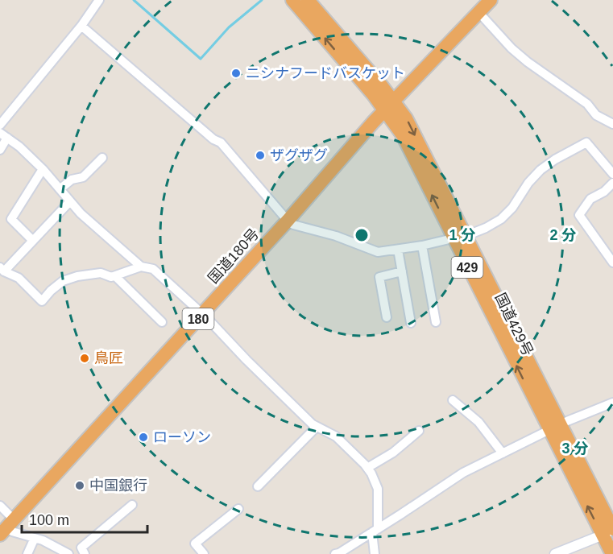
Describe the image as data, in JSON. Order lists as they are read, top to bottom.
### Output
{
  "streets": {
    "highway": [
      "国道180号",
      "429",
      "180",
      "国道429号"
    ]
  },
  "crossings": [
    ["国道180号", "国道429号"]
  ],
  "places": [
    "ニシナフードバスケット",
    "ザグザグ",
    "鳥匠",
    "ローソン",
    "中国銀行"
  ],
  "scale_bar": "100 m",
  "rings": ["1 分", "2 分", "3 分"]
}
